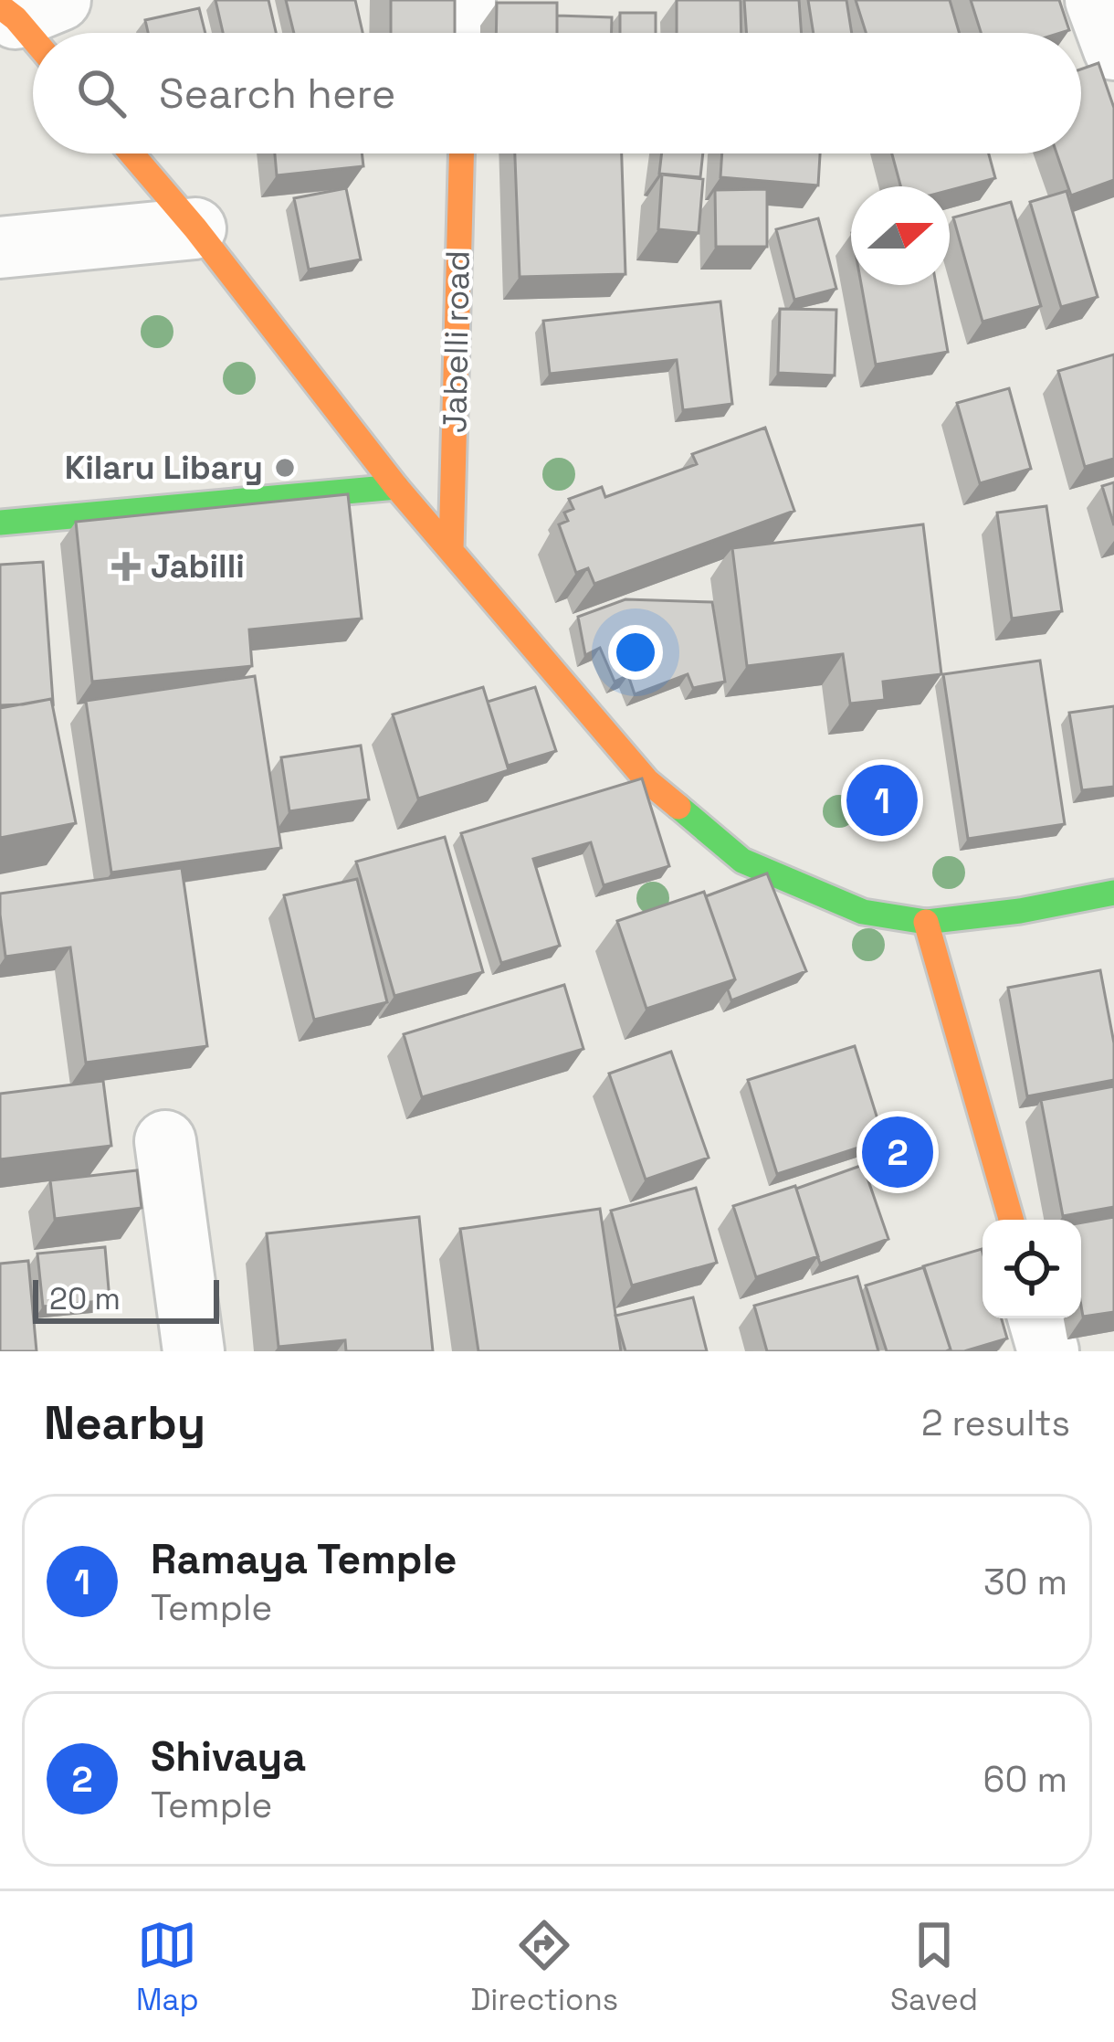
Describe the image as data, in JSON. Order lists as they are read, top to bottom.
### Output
{
  "streets": {
    "main road": ["Jabelli road"]
  },
  "places": {
    "other": ["Kilaru Libary"],
    "health": ["Jabilli"]
  },
  "scale_bar": "20 m",
  "north": "right",
  "page": {
    "search": "Search here",
    "pins": ["1", "2"],
    "scale": "20 m",
    "heading": ["Nearby", "2 results"],
    "list": [
      {
        "mark": "1",
        "name": "Ramaya Temple",
        "note": "Temple",
        "value": "30 m"
      },
      {
        "mark": "2",
        "name": "Shivaya",
        "note": "Temple",
        "value": "60 m"
      }
    ],
    "nav": ["Map", "Directions", "Saved"]
  }
}
